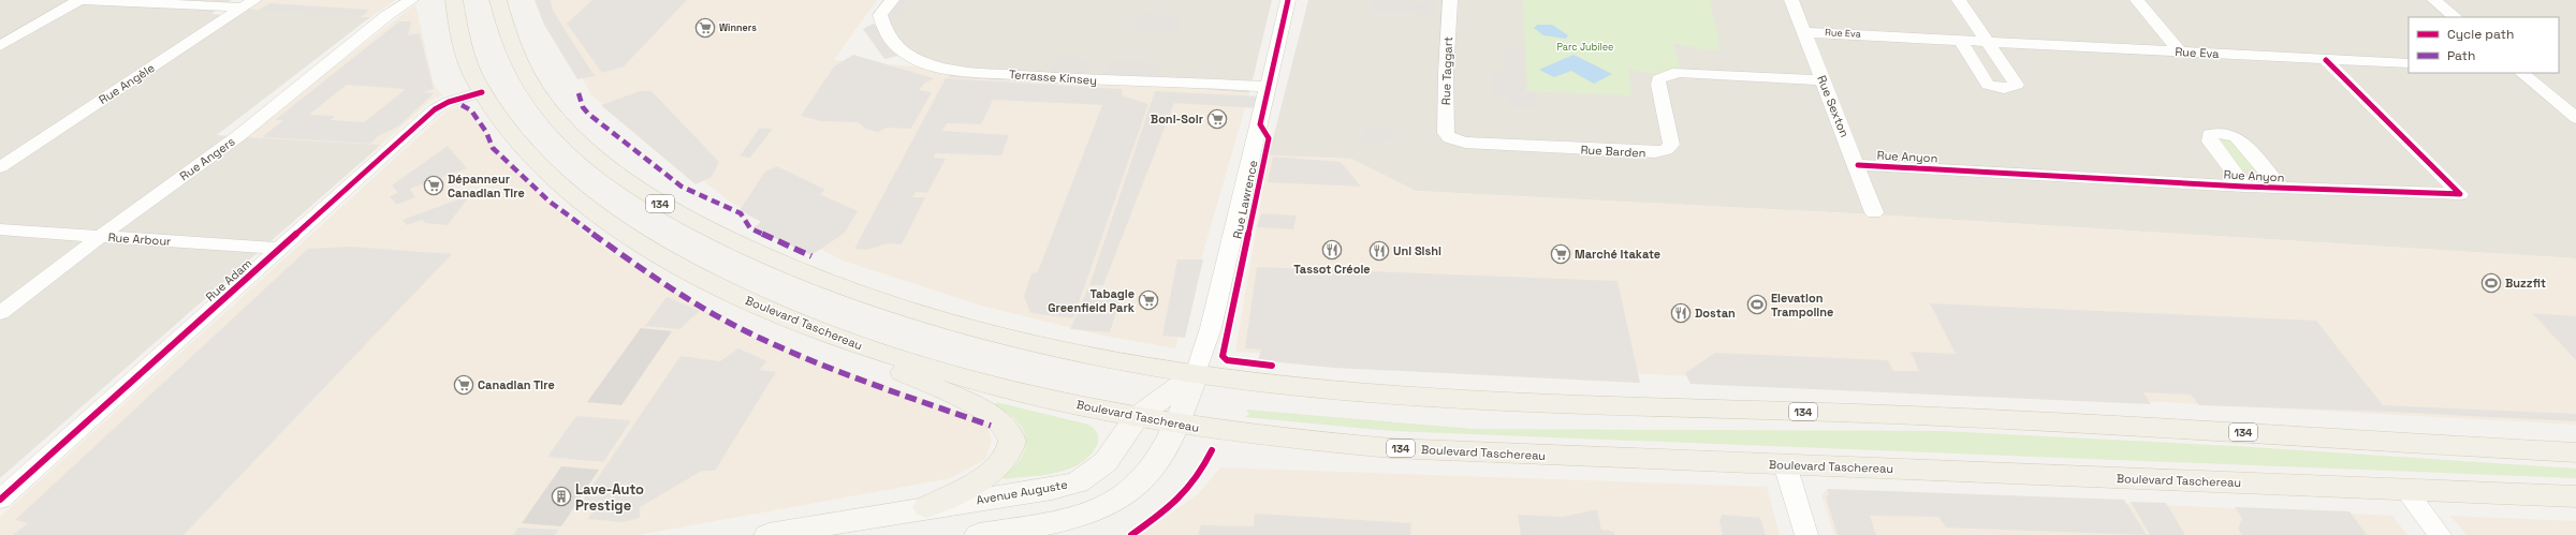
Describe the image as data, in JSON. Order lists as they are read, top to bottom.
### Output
{
  "streets": {
    "main road": ["134", "Boulevard Taschereau", "Avenue Auguste"],
    "street": [
      "Rue Eva",
      "Rue Taggart",
      "Terrasse Kinsey",
      "Rue Angèle",
      "Rue Sexton",
      "Rue Barden",
      "Rue Anyon",
      "Rue Angers",
      "Rue Lawrence",
      "Rue Arbour",
      "Rue Adam"
    ]
  },
  "crossings": [
    ["Rue Eva", "Rue Sexton"],
    ["Rue Eva", "Rue Anyon"],
    ["Rue Taggart", "Rue Barden"],
    ["Terrasse Kinsey", "Rue Lawrence"],
    ["Rue Sexton", "Rue Barden"],
    ["Rue Sexton", "Rue Anyon"],
    ["Rue Angers", "Rue Arbour"],
    ["Rue Lawrence", "134"],
    ["Rue Lawrence", "Avenue Auguste"],
    ["134", "Avenue Auguste"],
    ["Rue Arbour", "Rue Adam"],
    ["Rue Adam", "Boulevard Taschereau"],
    ["Boulevard Taschereau", "Avenue Auguste"]
  ],
  "parks": ["Parc Jubilee"],
  "places": {
    "supermarket": [
      "Winners",
      "Boni-Soir",
      "Dépanneur Canadian Tire",
      "Marché Itakate",
      "Tabagie Greenfield Park",
      "Canadian Tire"
    ],
    "restaurant": ["Tassot Créole", "Uni Sishi", "Dostan"],
    "sports": ["Buzzfit", "Elevation Trampoline"],
    "building": ["Lave-Auto Prestige"]
  },
  "legend": ["Cycle path", "Path"]
}
